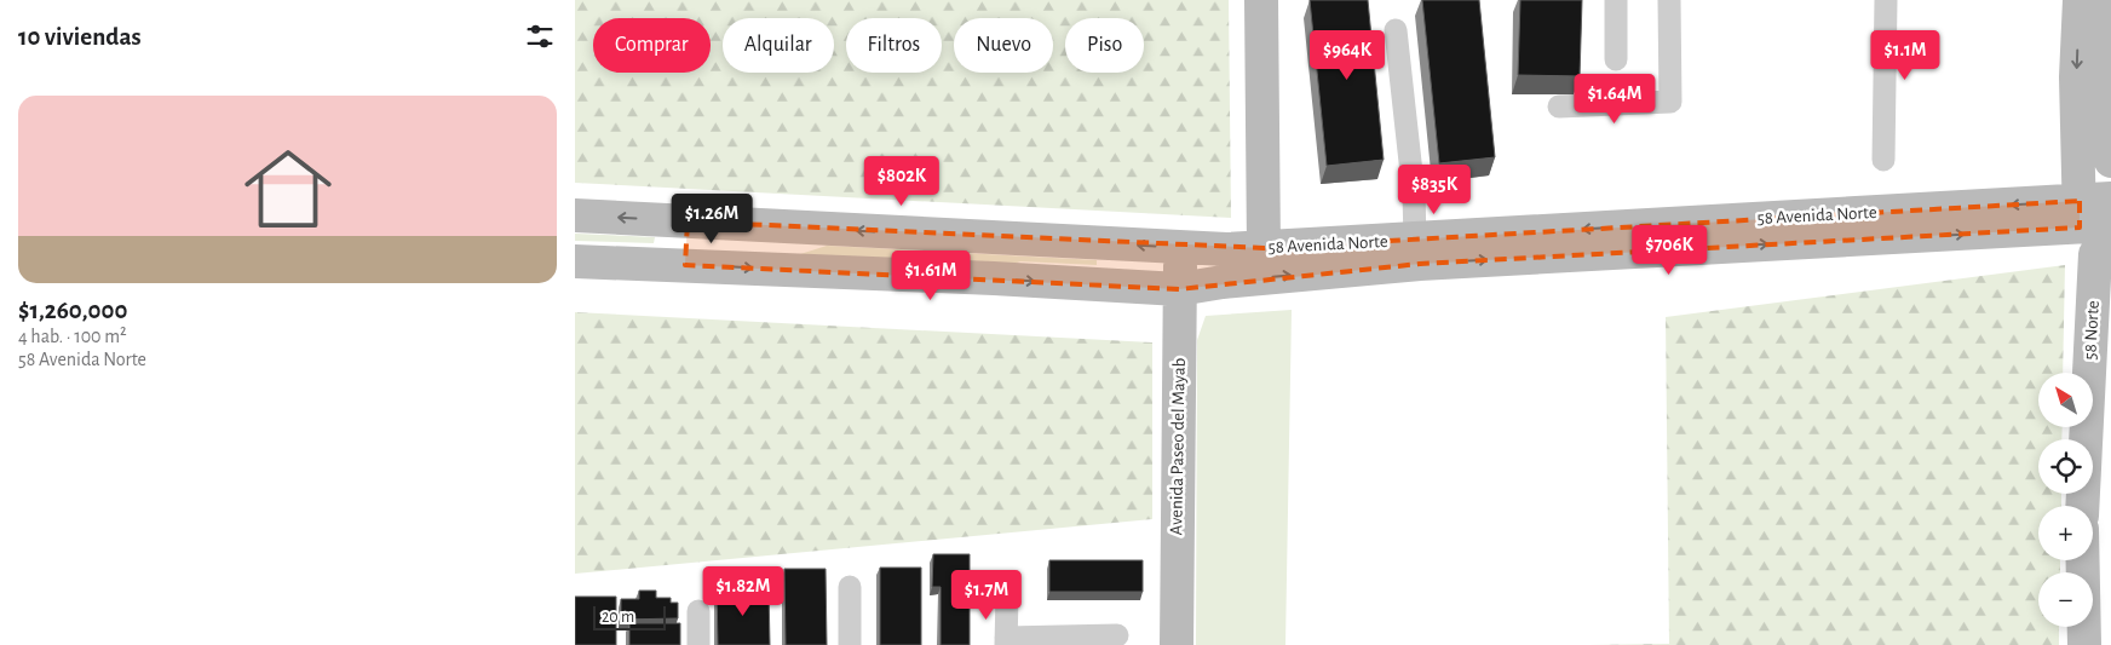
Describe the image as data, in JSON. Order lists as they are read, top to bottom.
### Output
{
  "streets": {
    "main road": ["58 Avenida Norte", "58 Norte", "Avenida Paseo del Mayab"]
  },
  "crossings": [
    ["58 Avenida Norte", "58 Norte"],
    ["58 Avenida Norte", "Avenida Paseo del Mayab"]
  ],
  "scale_bar": "20 m",
  "north": "top left",
  "page": {
    "heading": "10 viviendas",
    "chip": [
      "Comprar",
      "Alquilar",
      "Filtros",
      "Nuevo",
      "Piso"
    ],
    "price": [
      "$964K",
      "$1.1M",
      "$1.64M",
      "$802K",
      "$835K",
      "$1.26M",
      "$706K",
      "$1.61M",
      "$1.82M",
      "$1.7M"
    ],
    "list": [
      {
        "name": "$1,260,000",
        "note": "4 hab. · 100 m² · 58 Avenida Norte"
      }
    ],
    "map_buttons": ["+", "−"],
    "scale": "20 m"
  }
}
